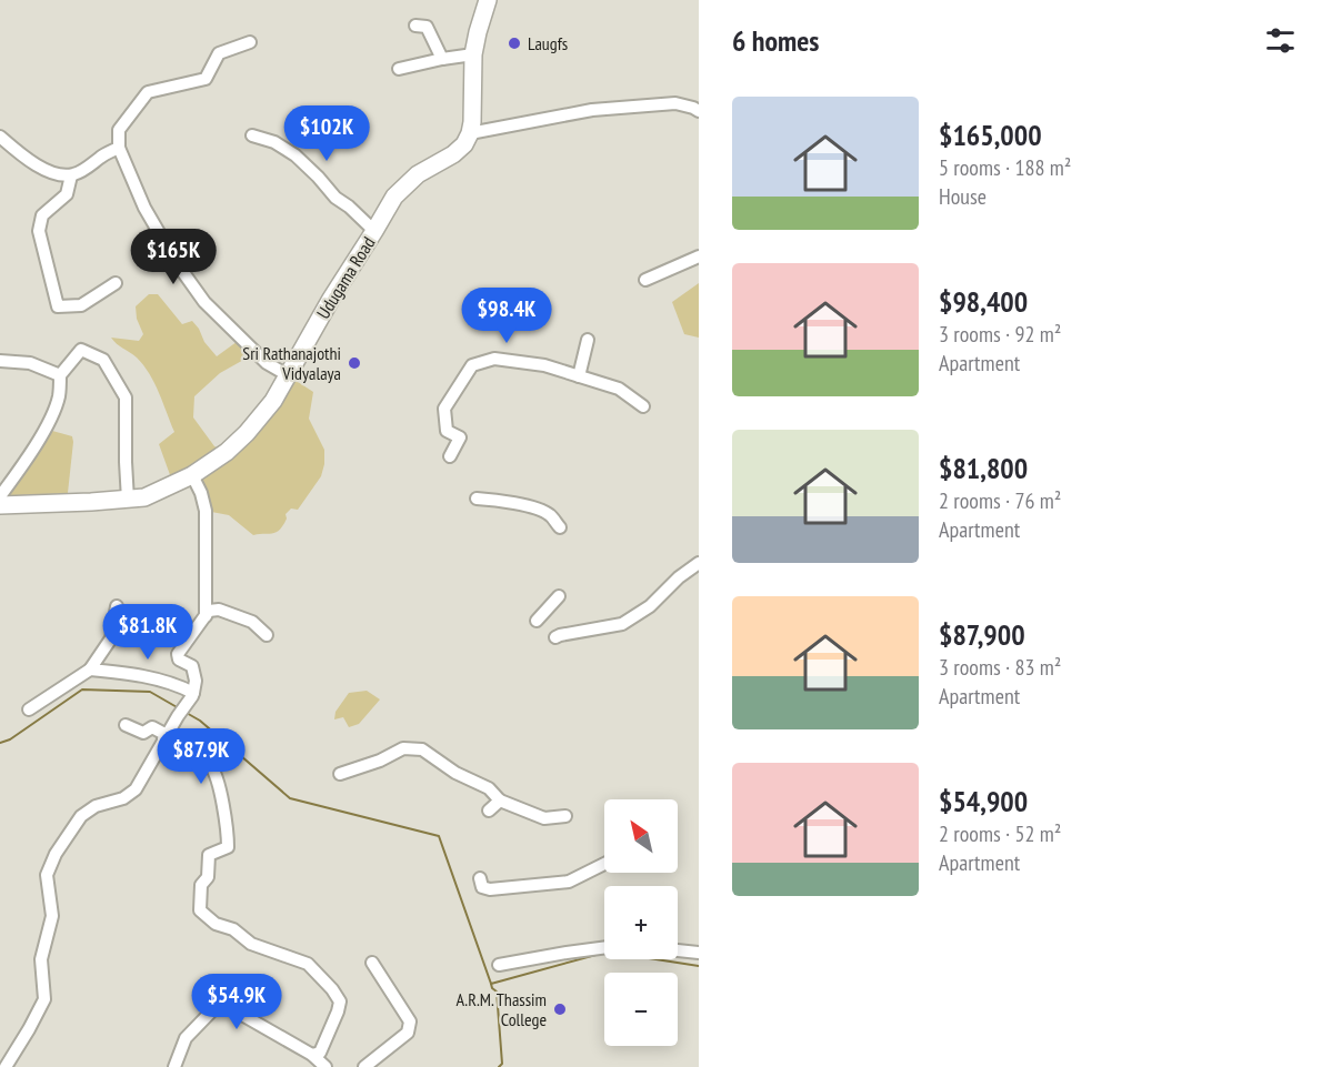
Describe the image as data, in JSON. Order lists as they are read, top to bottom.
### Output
{
  "streets": {
    "main road": ["Udugama Road"]
  },
  "places": ["Laugfs", "Sri Rathanajothi Vidyalaya", "A.R.M. Thassim College"],
  "north": "top left",
  "page": {
    "heading": "6 homes",
    "list": [
      {
        "name": "$165,000",
        "note": "5 rooms · 188 m² · House"
      },
      {
        "name": "$98,400",
        "note": "3 rooms · 92 m² · Apartment"
      },
      {
        "name": "$81,800",
        "note": "2 rooms · 76 m² · Apartment"
      },
      {
        "name": "$87,900",
        "note": "3 rooms · 83 m² · Apartment"
      },
      {
        "name": "$54,900",
        "note": "2 rooms · 52 m² · Apartment"
      }
    ],
    "price": [
      "$102K",
      "$165K",
      "$98.4K",
      "$81.8K",
      "$87.9K",
      "$54.9K"
    ],
    "map_buttons": ["+", "−"]
  }
}
